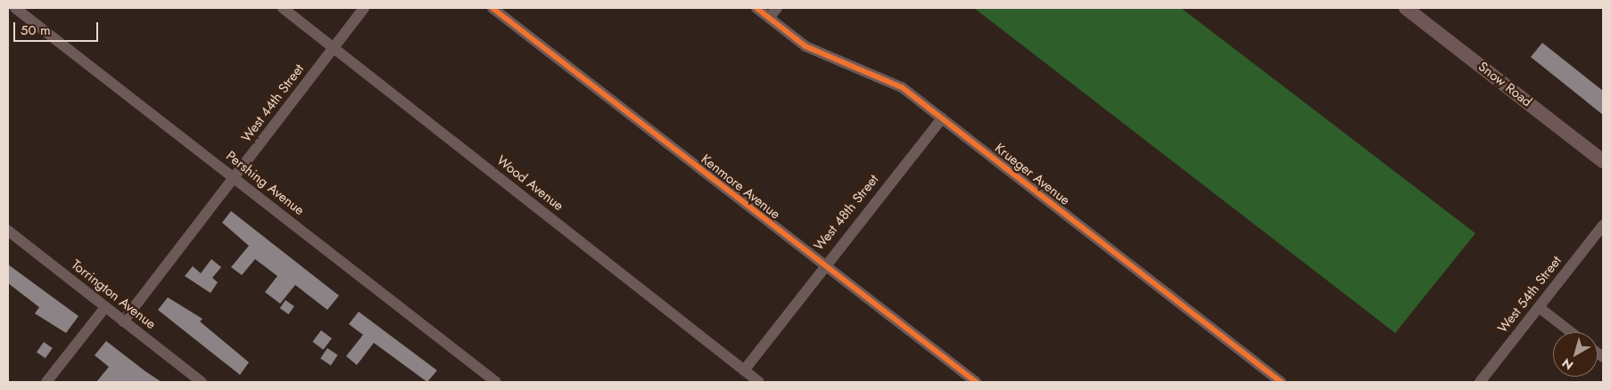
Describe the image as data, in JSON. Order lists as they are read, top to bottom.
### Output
{
  "streets": {
    "main road": ["Snow Road"],
    "street": [
      "West 44th Street",
      "Krueger Avenue",
      "Pershing Avenue",
      "Wood Avenue",
      "Kenmore Avenue",
      "West 48th Street",
      "Torrington Avenue",
      "West 54th Street"
    ]
  },
  "crossings": [
    ["West 44th Street", "Pershing Avenue"],
    ["West 44th Street", "Wood Avenue"],
    ["West 44th Street", "Torrington Avenue"],
    ["Krueger Avenue", "West 48th Street"],
    ["Wood Avenue", "West 48th Street"],
    ["Kenmore Avenue", "West 48th Street"]
  ],
  "scale_bar": "50 m",
  "north": "bottom left"
}
